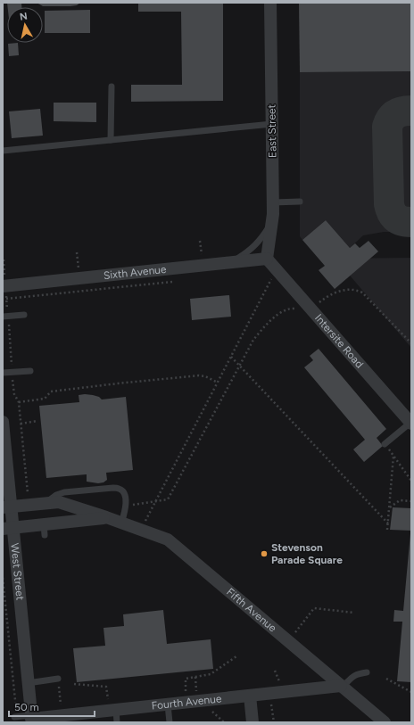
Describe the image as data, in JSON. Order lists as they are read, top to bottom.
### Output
{
  "streets": {
    "street": [
      "East Street",
      "Sixth Avenue",
      "Intersite Road",
      "West Street",
      "Fifth Avenue",
      "Fourth Avenue"
    ]
  },
  "crossings": [
    ["East Street", "Sixth Avenue"],
    ["East Street", "Intersite Road"],
    ["Sixth Avenue", "Intersite Road"],
    ["West Street", "Fifth Avenue"],
    ["West Street", "Fourth Avenue"],
    ["Fifth Avenue", "Fourth Avenue"]
  ],
  "places": ["Stevenson Parade Square"],
  "scale_bar": "50 m",
  "north": "top"
}
